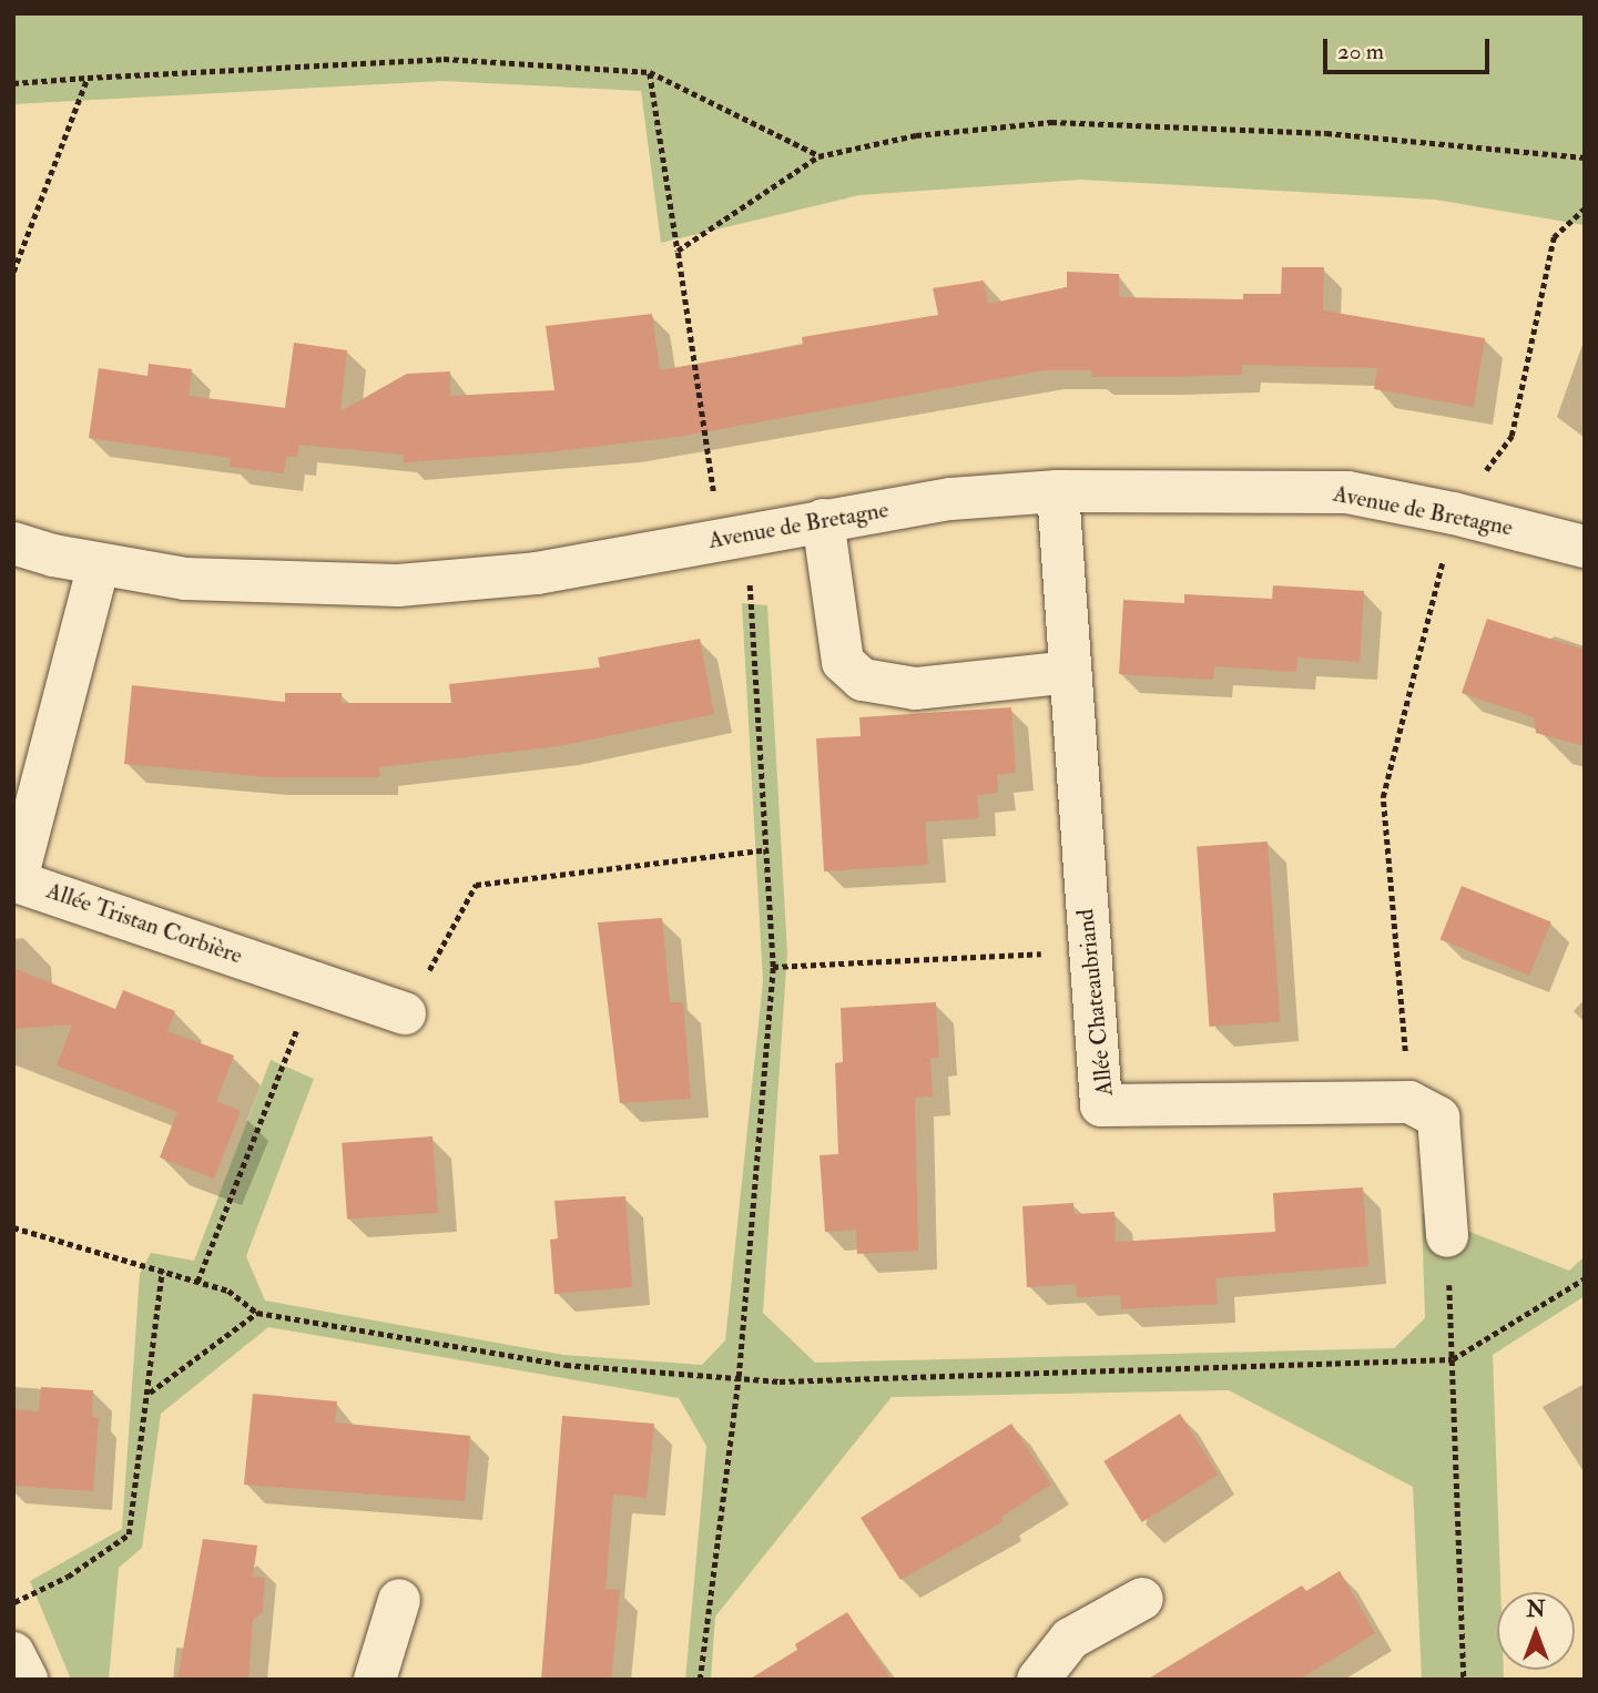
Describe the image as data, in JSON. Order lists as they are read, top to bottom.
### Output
{
  "streets": {
    "street": ["Avenue de Bretagne", "Allée Tristan Corbière", "Allée Chateaubriand"]
  },
  "crossings": [
    ["Avenue de Bretagne", "Allée Tristan Corbière"],
    ["Avenue de Bretagne", "Allée Chateaubriand"]
  ],
  "scale_bar": "20 m",
  "north": "top"
}
